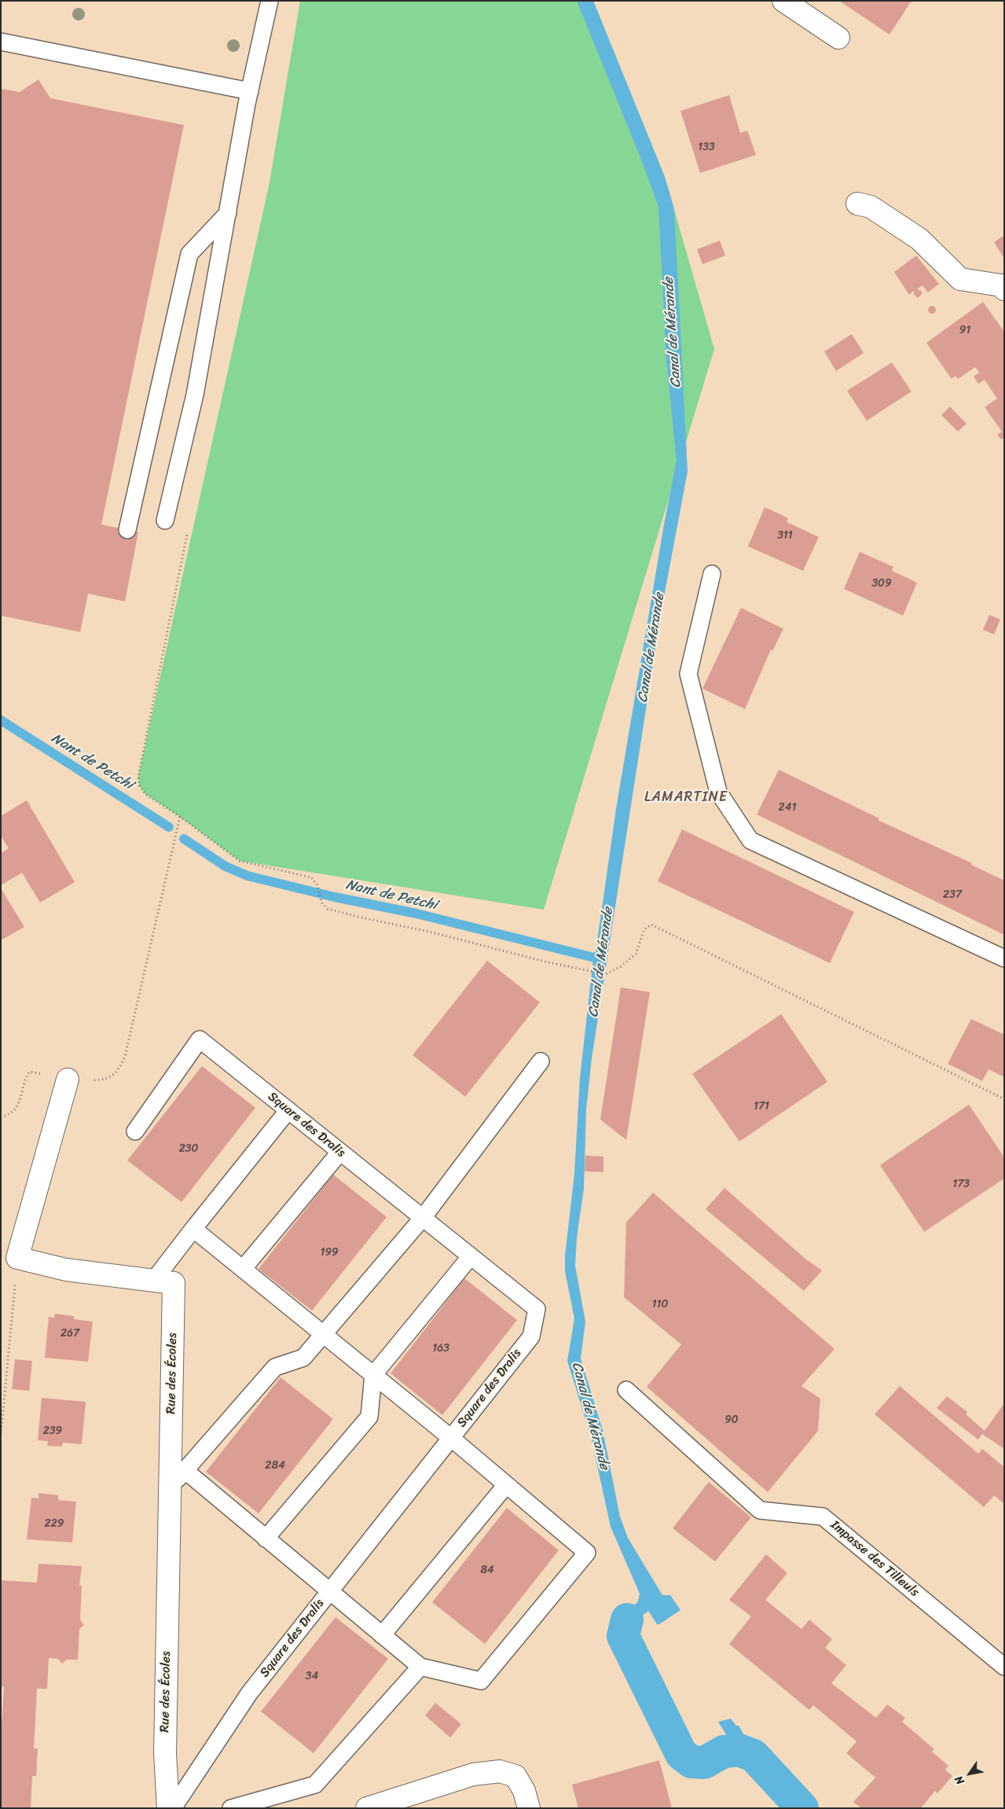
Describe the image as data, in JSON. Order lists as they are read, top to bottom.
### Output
{
  "streets": {
    "street": ["Rue des Écoles"],
    "lane": ["Square des Dralis", "Impasse des Tilleuls"]
  },
  "districts": ["LAMARTINE"],
  "water": ["Canal de Mérande", "Nant de Petchi"],
  "house_numbers": [
    "133",
    "91",
    "311",
    "309",
    "241",
    "237",
    "171",
    "230",
    "173",
    "199",
    "110",
    "267",
    "163",
    "90",
    "239",
    "284",
    "229",
    "84",
    "34"
  ],
  "north": "bottom left"
}
